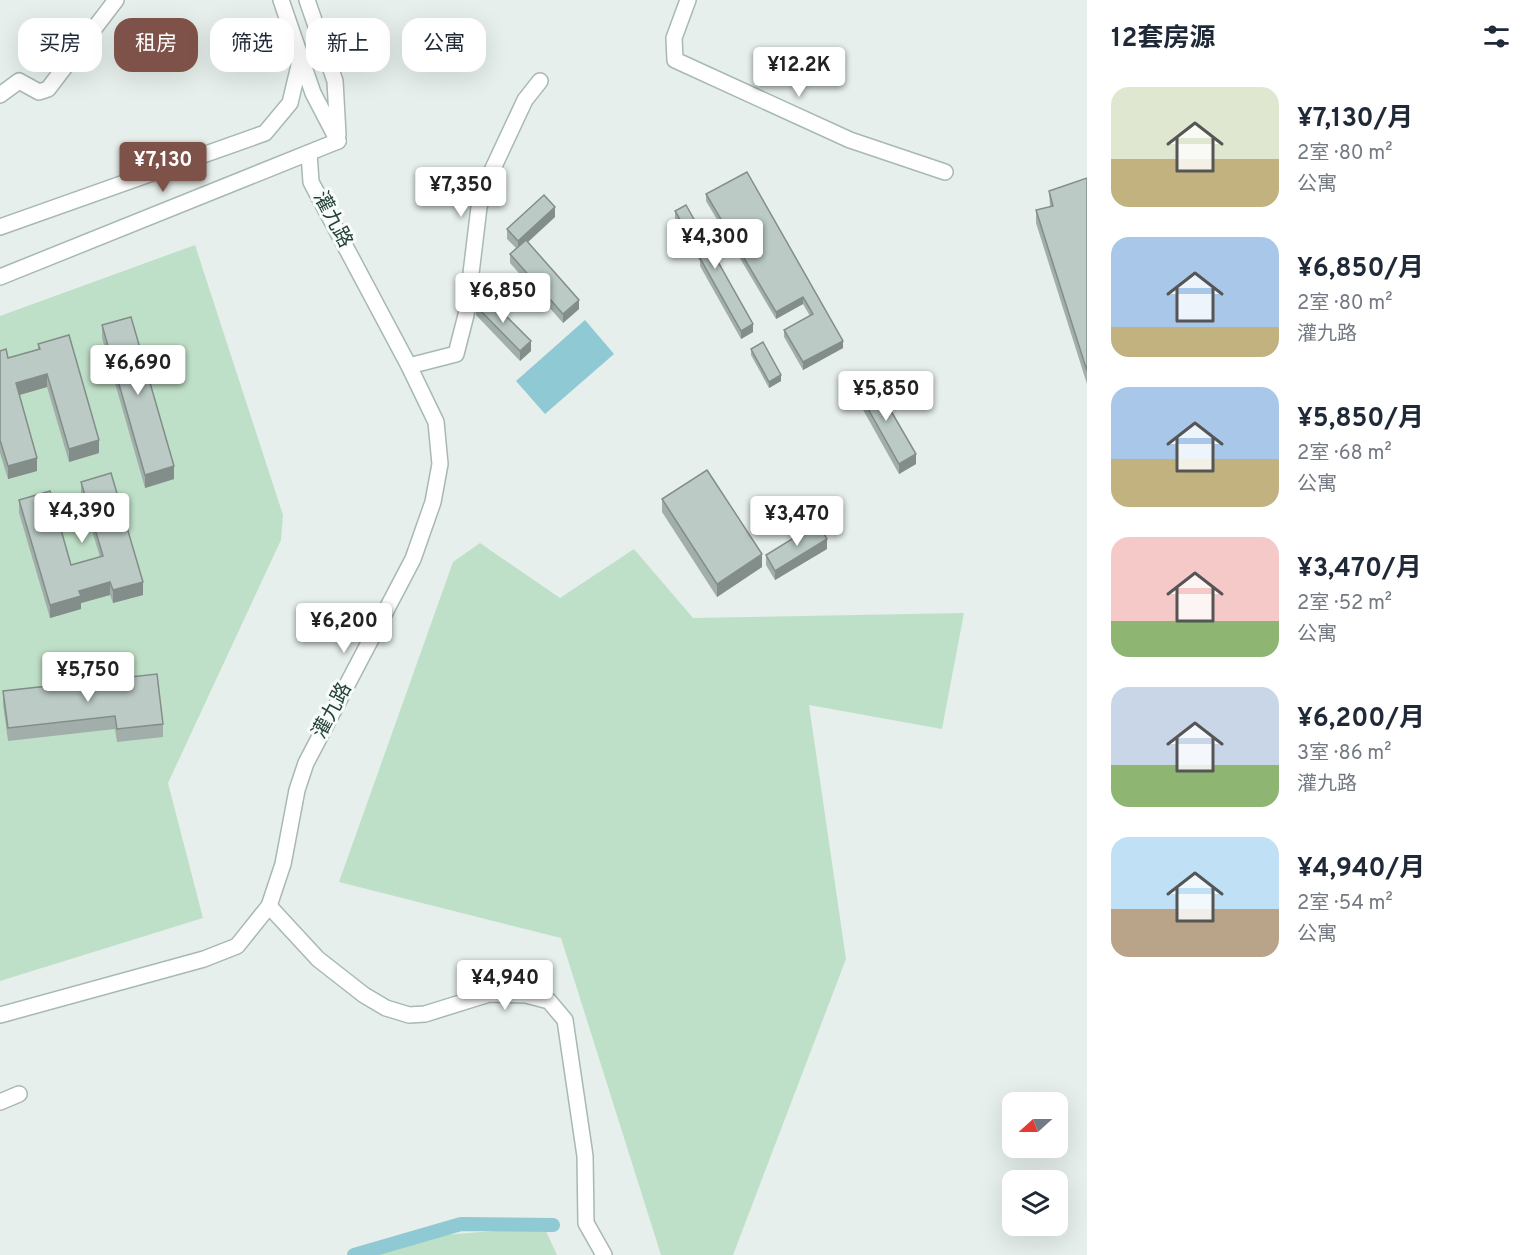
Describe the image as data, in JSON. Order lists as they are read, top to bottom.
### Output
{
  "streets": {
    "street": ["灌九路"]
  },
  "north": "left",
  "page": {
    "heading": "12套房源",
    "chip": [
      "买房",
      "租房",
      "筛选",
      "新上",
      "公寓"
    ],
    "price": [
      "¥12.2K",
      "¥7,130",
      "¥7,350",
      "¥4,300",
      "¥6,850",
      "¥6,690",
      "¥5,850",
      "¥4,390",
      "¥3,470",
      "¥6,200",
      "¥5,750",
      "¥4,940"
    ],
    "list": [
      {
        "name": "¥7,130/月",
        "note": "2室 · 80 m² · 公寓"
      },
      {
        "name": "¥6,850/月",
        "note": "2室 · 80 m² · 灌九路"
      },
      {
        "name": "¥5,850/月",
        "note": "2室 · 68 m² · 公寓"
      },
      {
        "name": "¥3,470/月",
        "note": "2室 · 52 m² · 公寓"
      },
      {
        "name": "¥6,200/月",
        "note": "3室 · 86 m² · 灌九路"
      },
      {
        "name": "¥4,940/月",
        "note": "2室 · 54 m² · 公寓"
      }
    ]
  }
}
